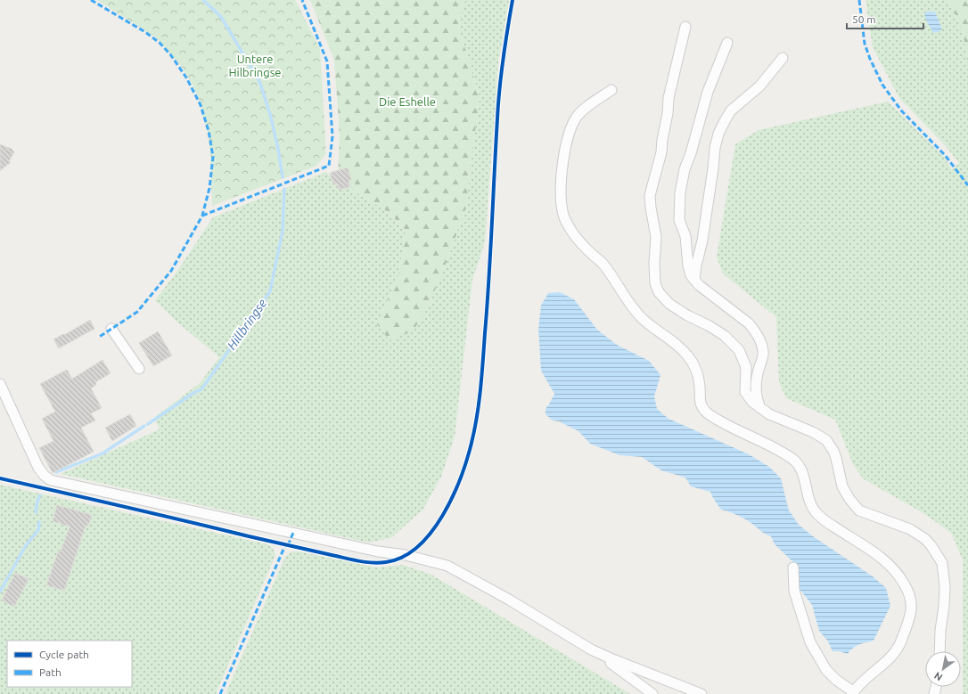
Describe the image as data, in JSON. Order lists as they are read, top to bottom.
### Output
{
  "water": ["Hillbringse"],
  "parks": ["Untere Hilbringse", "Die Eshelle"],
  "legend": ["Cycle path", "Path"],
  "scale_bar": "50 m",
  "north": "bottom left"
}
